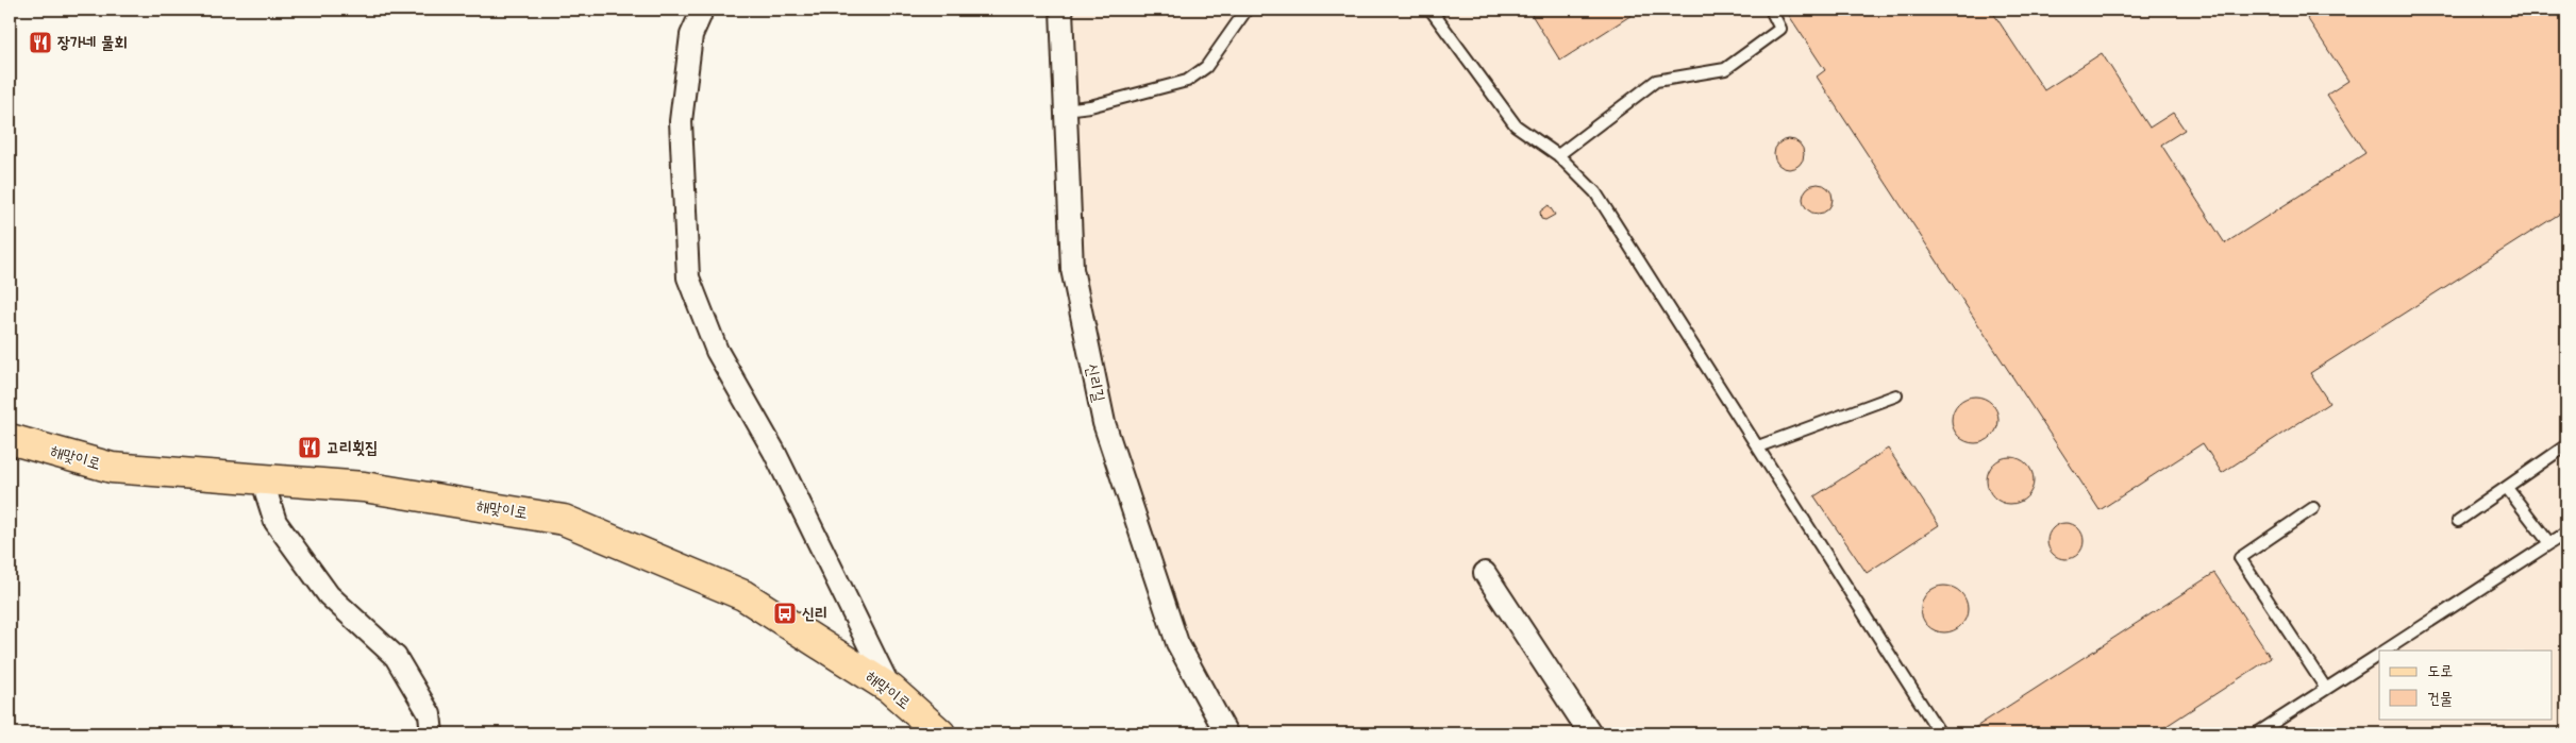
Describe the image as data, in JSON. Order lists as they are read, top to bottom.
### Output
{
  "streets": {
    "main road": ["해맞이로"],
    "street": ["신리길"]
  },
  "places": {
    "restaurant": ["장가네 물회", "고리횟집"],
    "bus stop": ["신리"]
  },
  "legend": ["도로", "건물"]
}
